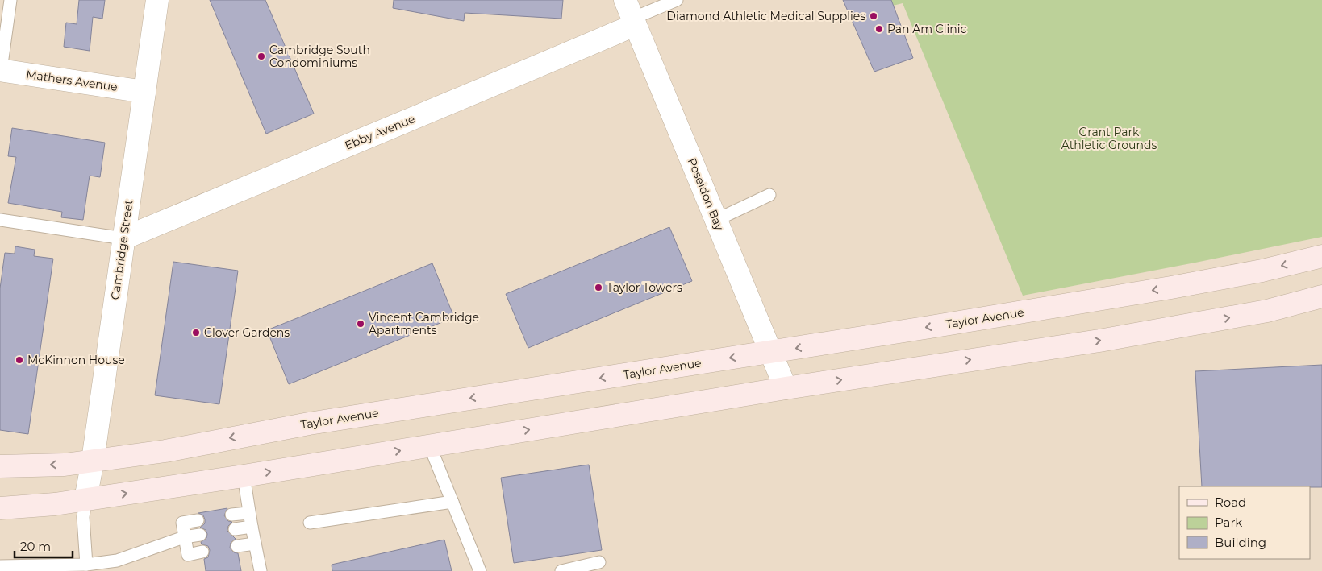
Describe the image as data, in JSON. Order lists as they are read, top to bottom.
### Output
{
  "streets": {
    "main road": ["Taylor Avenue"],
    "street": [
      "Mathers Avenue",
      "Ebby Avenue",
      "Poseidon Bay",
      "Cambridge Street"
    ]
  },
  "crossings": [
    ["Mathers Avenue", "Cambridge Street"],
    ["Ebby Avenue", "Poseidon Bay"],
    ["Ebby Avenue", "Cambridge Street"],
    ["Poseidon Bay", "Taylor Avenue"],
    ["Cambridge Street", "Taylor Avenue"]
  ],
  "parks": ["Grant Park Athletic Grounds"],
  "places": [
    "Diamond Athletic Medical Supplies",
    "Pan Am Clinic",
    "Cambridge South Condominiums",
    "Taylor Towers",
    "Vincent Cambridge Apartments",
    "Clover Gardens",
    "McKinnon House"
  ],
  "legend": ["Road", "Park", "Building"],
  "scale_bar": "20 m"
}
